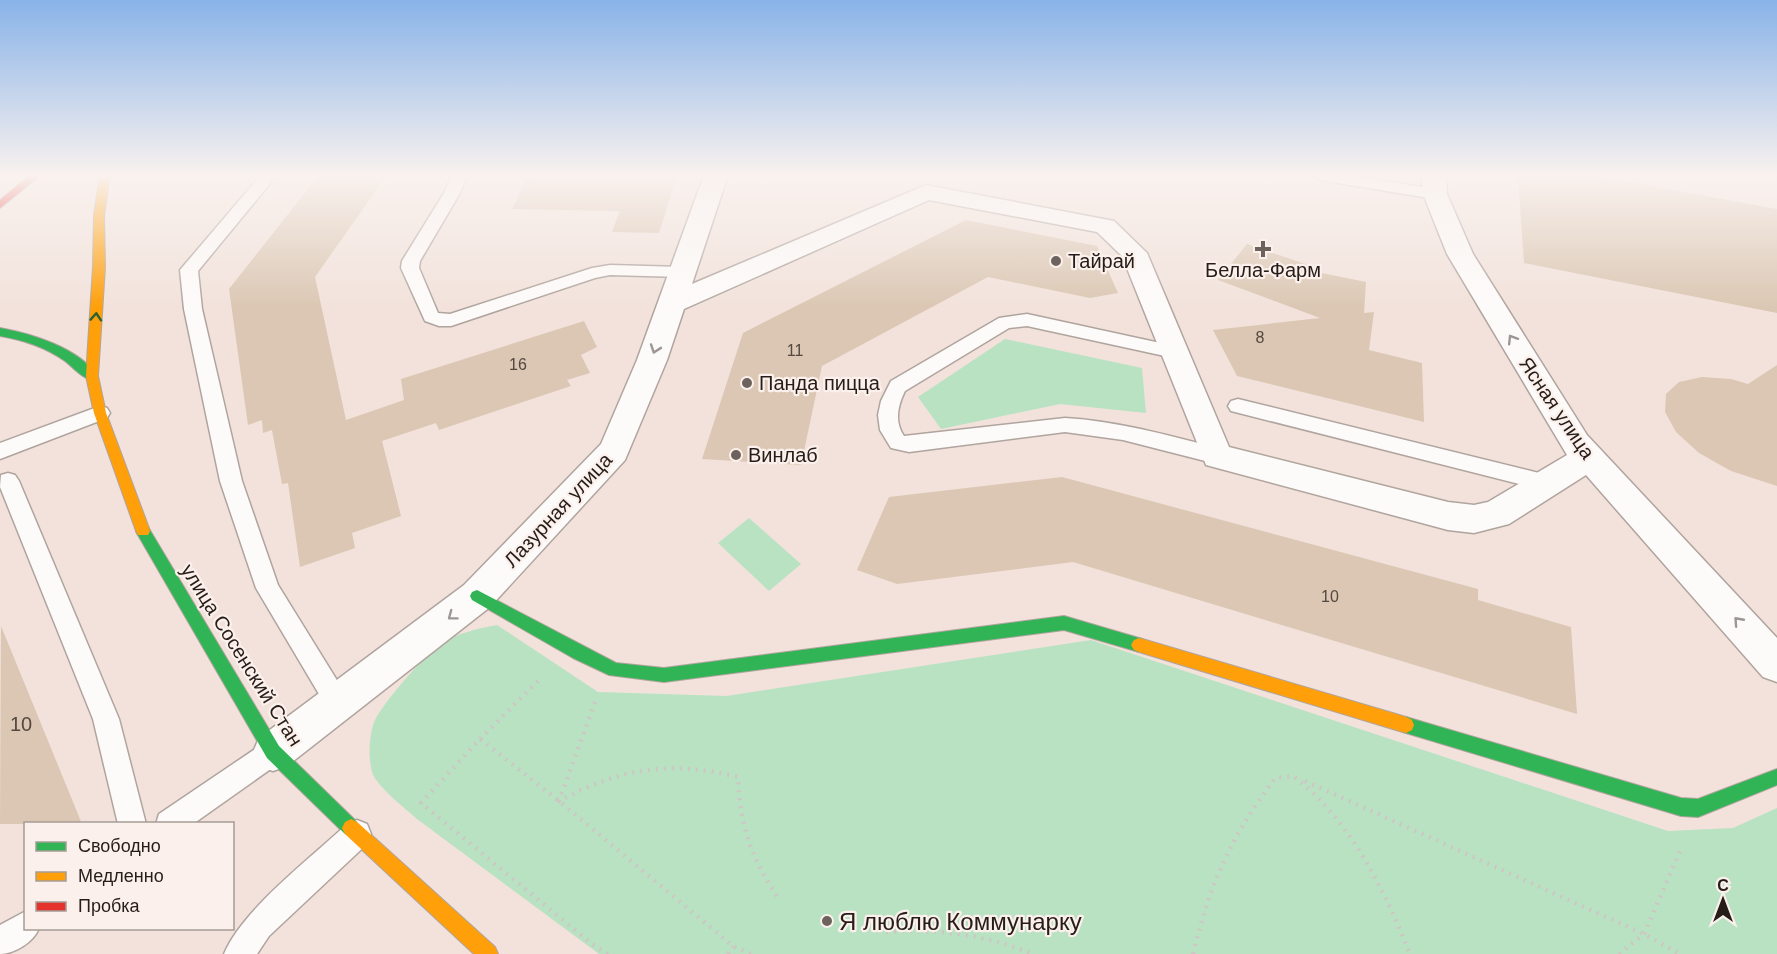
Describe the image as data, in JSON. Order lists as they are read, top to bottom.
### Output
{
  "streets": {
    "street": ["Ясная улица", "Лазурная улица", "улица Сосенский Стан"]
  },
  "crossings": [
    ["Лазурная улица", "улица Сосенский Стан"]
  ],
  "one_way": ["Ясная улица", "Лазурная улица"],
  "places": {
    "health": ["Белла-Фарм"],
    "other": [
      "Тайрай",
      "Панда пицца",
      "Винлаб",
      "Я люблю Коммунарку"
    ]
  },
  "house_numbers": [
    "8",
    "11",
    "16",
    "10",
    "10"
  ],
  "legend": ["Свободно", "Медленно", "Пробка"],
  "north": "top"
}
